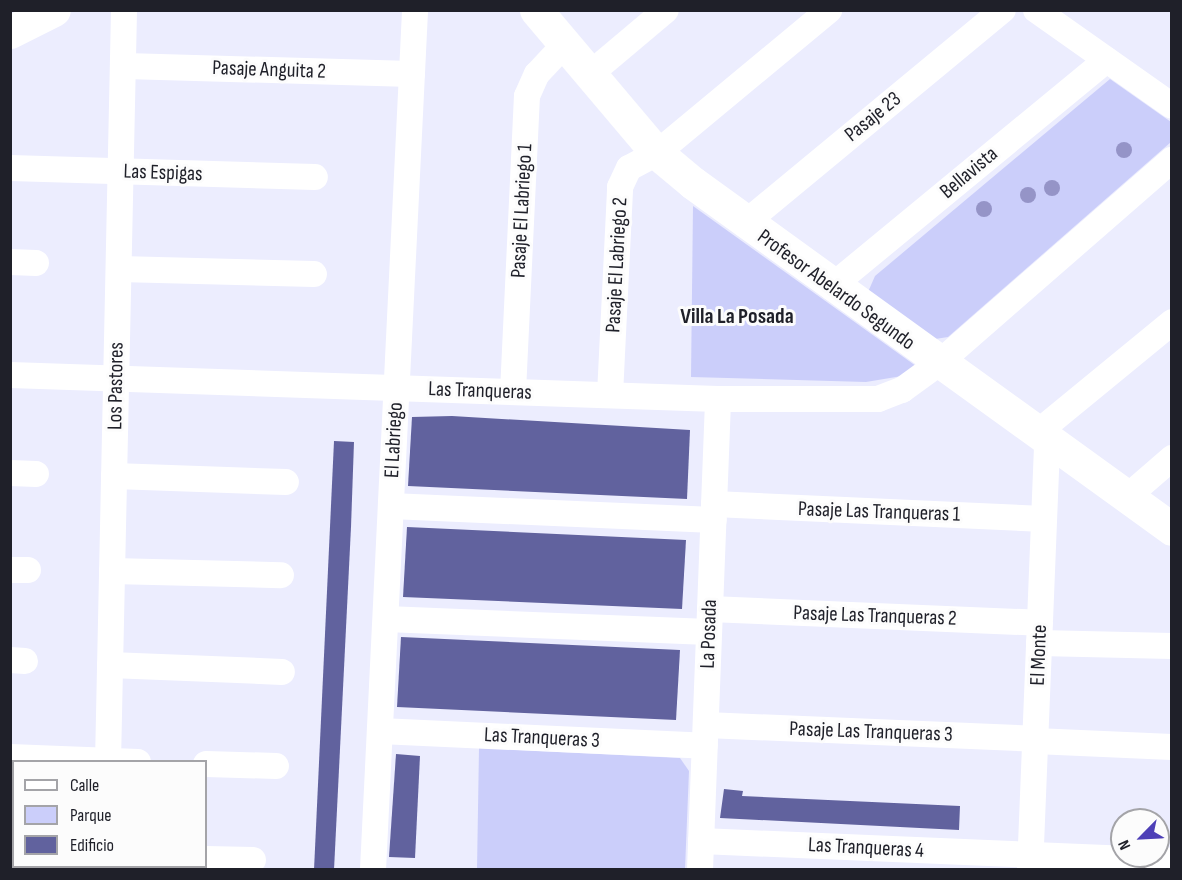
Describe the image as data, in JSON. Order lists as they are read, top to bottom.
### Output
{
  "streets": {
    "street": [
      "Pasaje Anguita 2",
      "Pasaje 23",
      "Las Espigas",
      "Bellavista",
      "Pasaje El Labriego 1",
      "Pasaje El Labriego 2",
      "Profesor Abelardo Segundo",
      "Los Pastores",
      "Las Tranqueras",
      "El Labriego",
      "Pasaje Las Tranqueras 1",
      "Pasaje Las Tranqueras 2",
      "La Posada",
      "El Monte",
      "Pasaje Las Tranqueras 3",
      "Las Tranqueras 3",
      "Las Tranqueras 4"
    ]
  },
  "crossings": [
    ["Pasaje Anguita 2", "Los Pastores"],
    ["Pasaje Anguita 2", "El Labriego"],
    ["Pasaje 23", "Profesor Abelardo Segundo"],
    ["Las Espigas", "Los Pastores"],
    ["Bellavista", "Profesor Abelardo Segundo"],
    ["Pasaje El Labriego 1", "Profesor Abelardo Segundo"],
    ["Pasaje El Labriego 1", "Las Tranqueras"],
    ["Pasaje El Labriego 2", "Profesor Abelardo Segundo"],
    ["Pasaje El Labriego 2", "Las Tranqueras"],
    ["Profesor Abelardo Segundo", "Las Tranqueras"],
    ["Profesor Abelardo Segundo", "El Monte"],
    ["Los Pastores", "Las Tranqueras"],
    ["Las Tranqueras", "El Labriego"],
    ["Las Tranqueras", "La Posada"],
    ["El Labriego", "Pasaje Las Tranqueras 1"],
    ["El Labriego", "Pasaje Las Tranqueras 2"],
    ["El Labriego", "Las Tranqueras 3"],
    ["Pasaje Las Tranqueras 1", "La Posada"],
    ["Pasaje Las Tranqueras 1", "El Monte"],
    ["Pasaje Las Tranqueras 2", "La Posada"],
    ["Pasaje Las Tranqueras 2", "El Monte"],
    ["La Posada", "Pasaje Las Tranqueras 3"],
    ["La Posada", "Las Tranqueras 3"],
    ["La Posada", "Las Tranqueras 4"],
    ["El Monte", "Pasaje Las Tranqueras 3"],
    ["El Monte", "Las Tranqueras 4"],
    ["Pasaje Las Tranqueras 3", "Las Tranqueras 3"]
  ],
  "districts": ["Villa La Posada"],
  "legend": ["Calle", "Parque", "Edificio"],
  "north": "bottom left"
}
